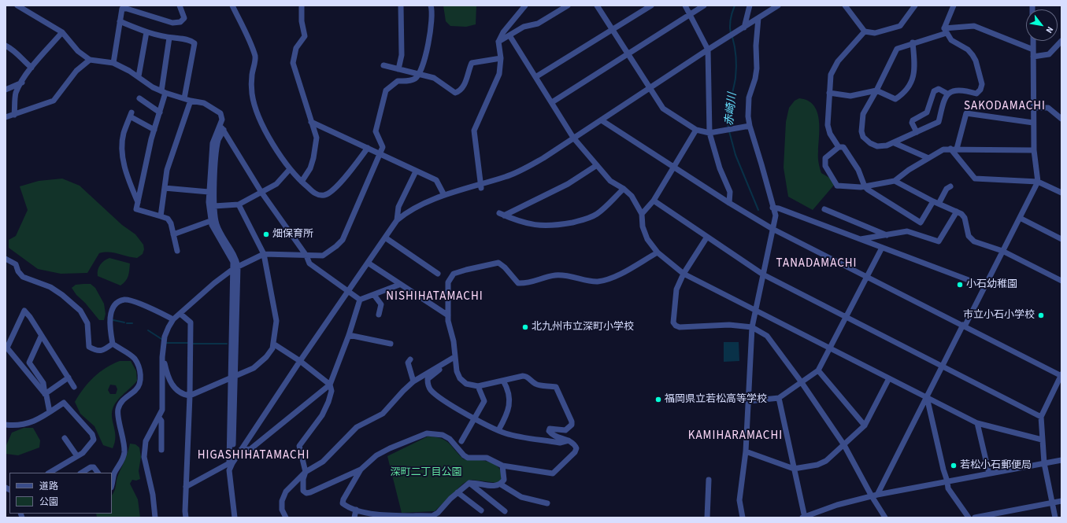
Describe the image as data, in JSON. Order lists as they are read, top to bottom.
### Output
{
  "districts": [
    "SAKODAMACHI",
    "TANADAMACHI",
    "NISHIHATAMACHI",
    "KAMIHARAMACHI",
    "HIGASHIHATAMACHI"
  ],
  "water": ["赤崎川"],
  "parks": ["深町二丁目公園"],
  "places": [
    "畑保育所",
    "小石幼稚園",
    "市立小石小学校",
    "北九州市立深町小学校",
    "福岡県立若松高等学校",
    "若松小石郵便局"
  ],
  "legend": ["道路", "公園"],
  "north": "bottom right"
}
